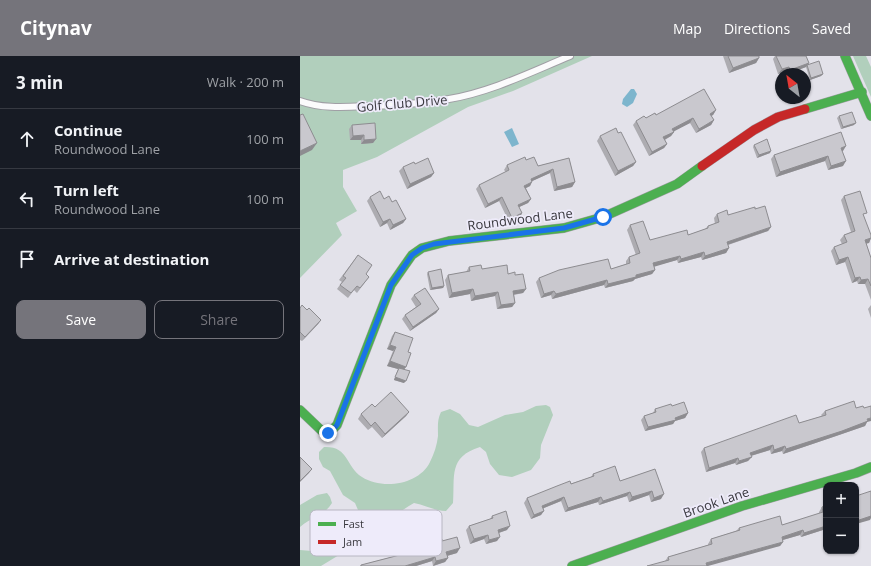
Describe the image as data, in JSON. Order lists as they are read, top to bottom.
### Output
{
  "streets": {
    "street": ["Roundwood Lane", "Brook Lane"],
    "lane": ["Golf Club Drive"]
  },
  "legend": ["Fast", "Jam"],
  "north": "top left",
  "page": {
    "header": "Citynav",
    "nav": ["Map", "Directions", "Saved"],
    "heading": ["3 min", "Walk · 200 m"],
    "list": [
      ["Continue", "Roundwood Lane", "100 m"],
      ["Turn left", "Roundwood Lane", "100 m"],
      "Arrive at destination"
    ],
    "buttons": ["Save", "Share"],
    "map_buttons": ["+", "−"]
  }
}
